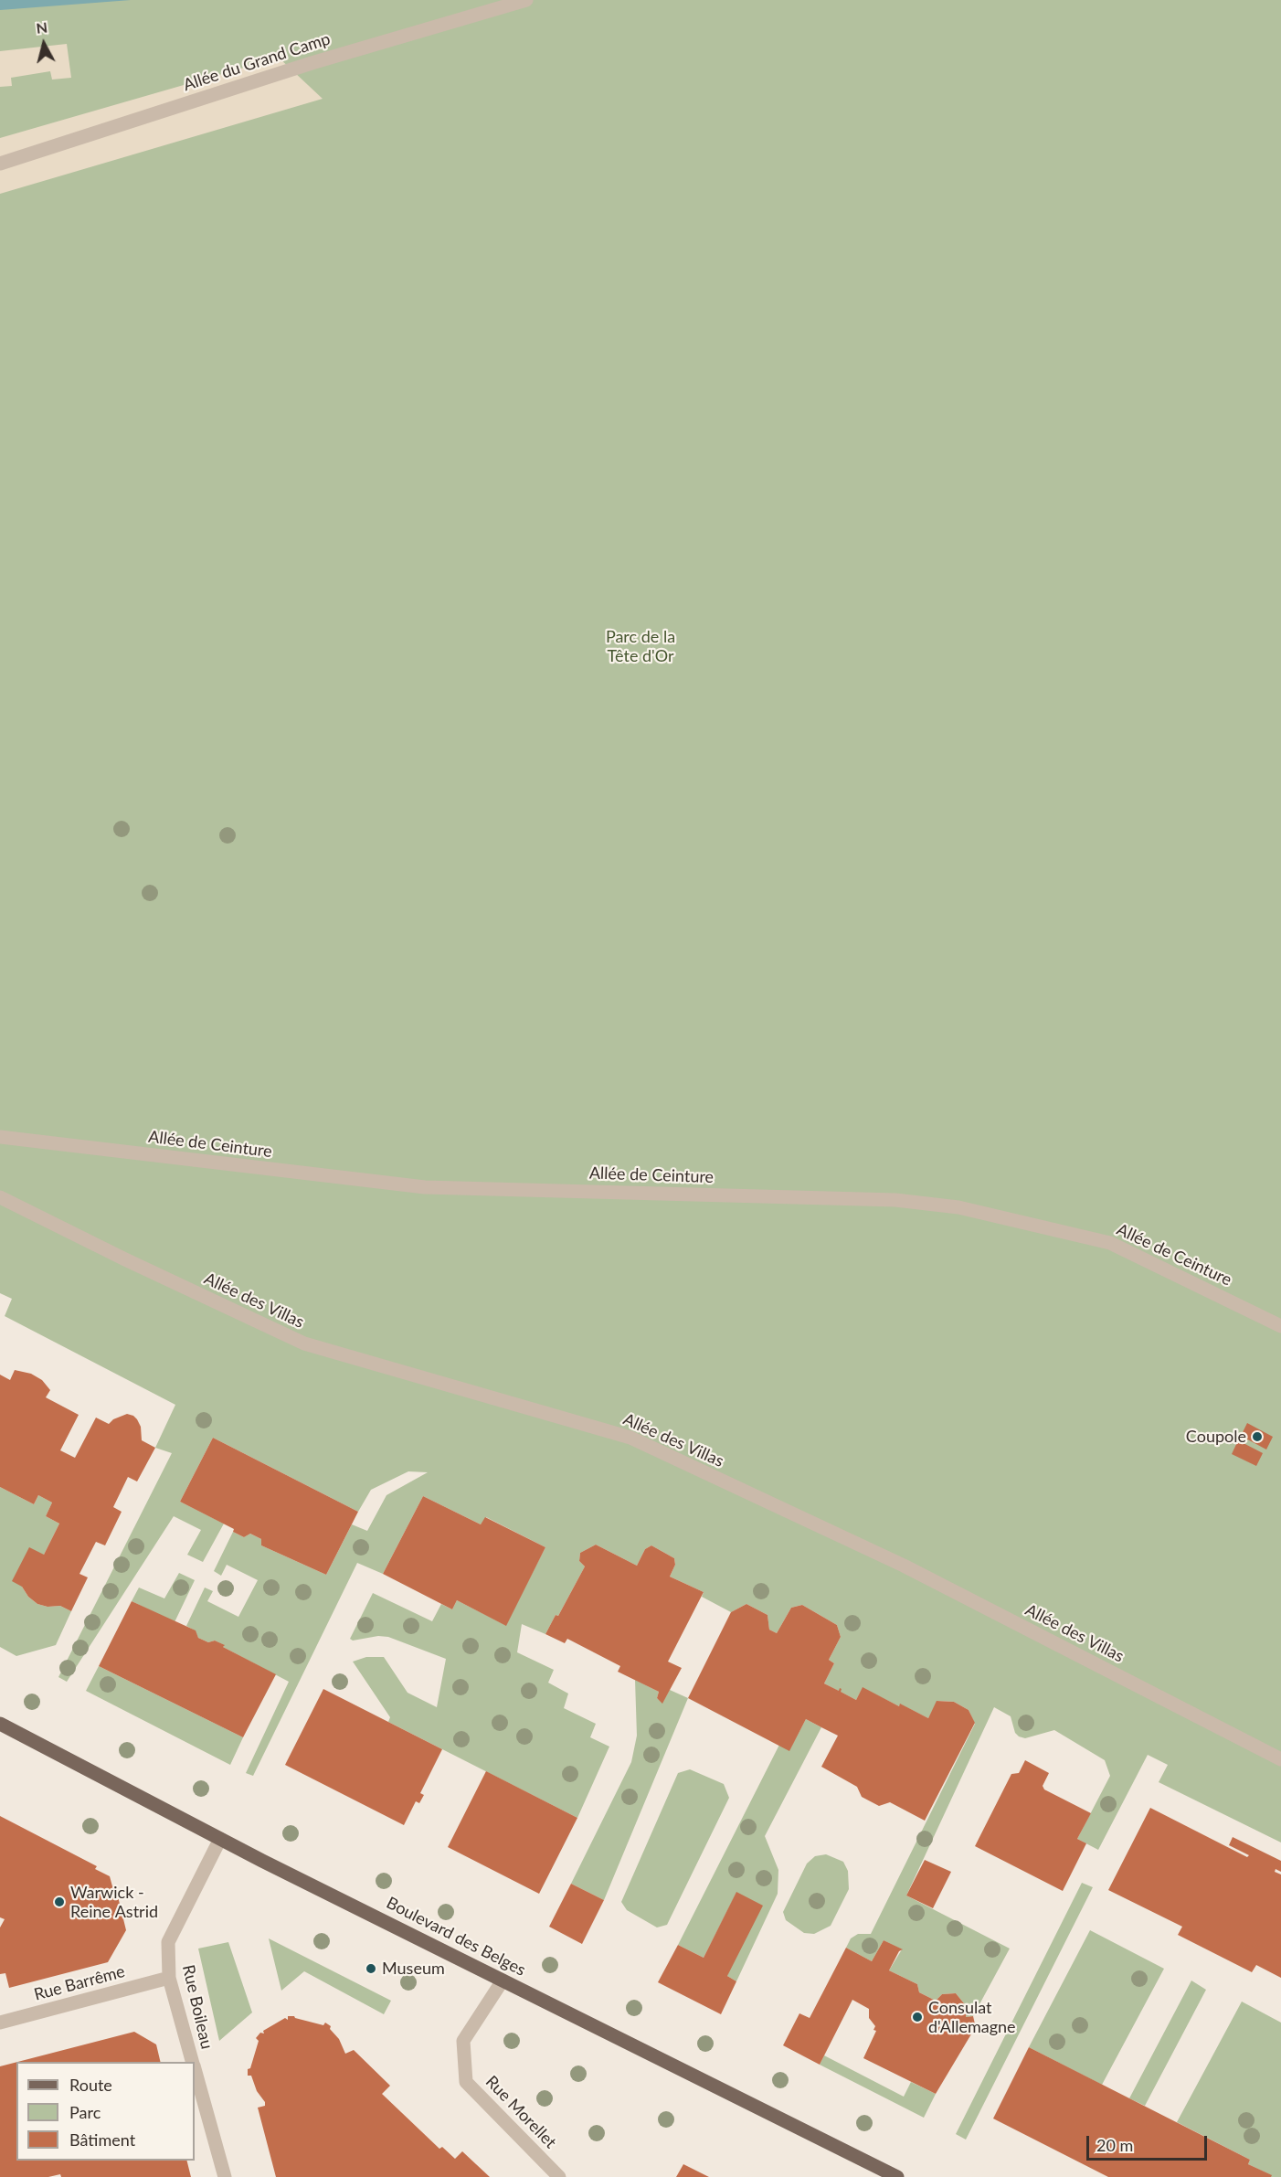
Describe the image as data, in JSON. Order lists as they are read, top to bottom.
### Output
{
  "streets": {
    "main road": ["Boulevard des Belges"],
    "street": [
      "Allée du Grand Camp",
      "Allée de Ceinture",
      "Allée des Villas",
      "Rue Barrême",
      "Rue Boileau",
      "Rue Morellet"
    ]
  },
  "crossings": [
    ["Boulevard des Belges", "Rue Boileau"],
    ["Boulevard des Belges", "Rue Morellet"],
    ["Rue Barrême", "Rue Boileau"]
  ],
  "parks": ["Parc de la Tête d'Or"],
  "places": [
    "Coupole",
    "Warwick - Reine Astrid",
    "Museum",
    "Consulat d'Allemagne"
  ],
  "legend": ["Route", "Parc", "Bâtiment"],
  "scale_bar": "20 m",
  "north": "top"
}
